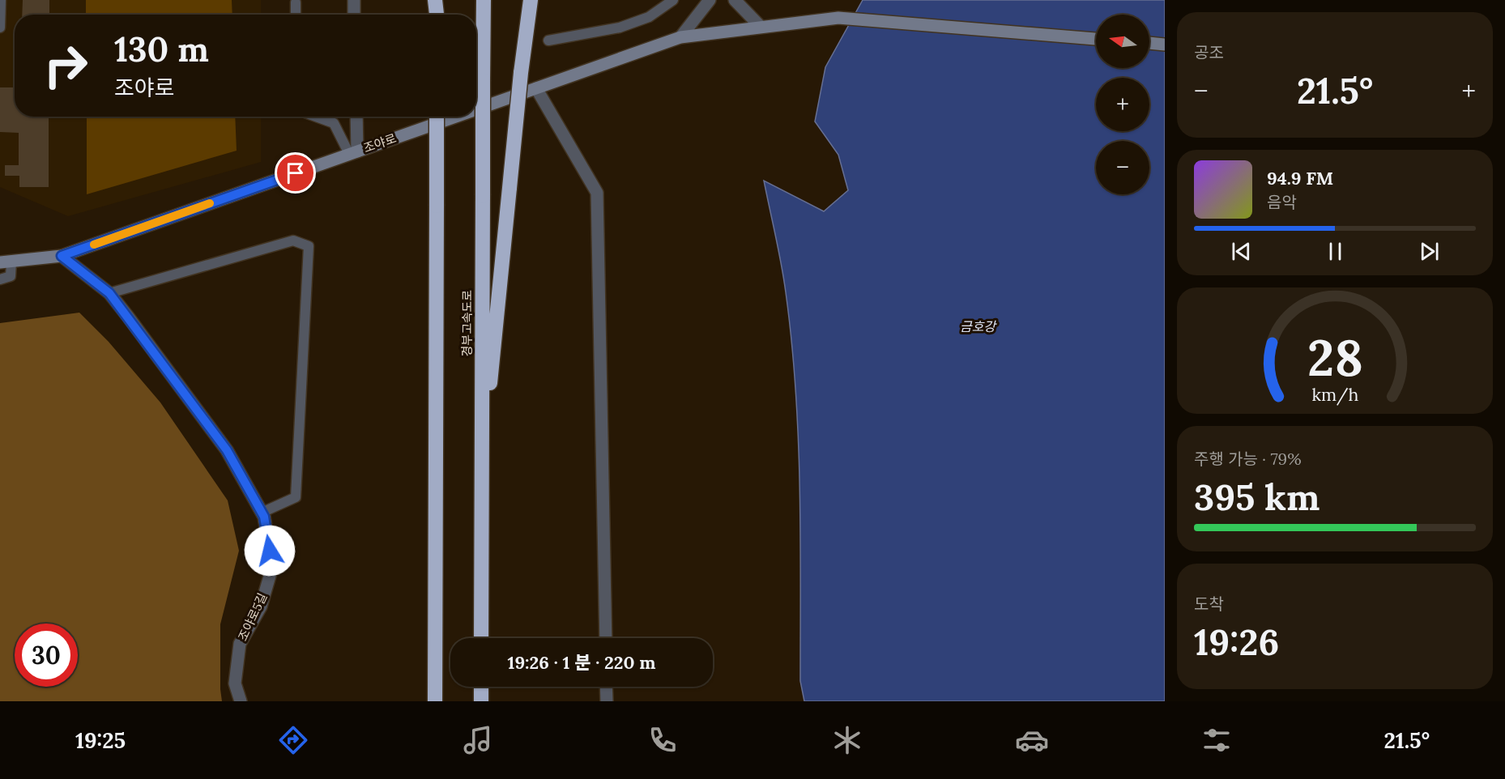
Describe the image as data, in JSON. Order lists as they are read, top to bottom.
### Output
{
  "streets": {
    "highway": ["경부고속도로"],
    "main road": ["조야로"],
    "street": ["조야로5길"]
  },
  "crossings": [
    ["조야로", "조야로5길"]
  ],
  "water": ["금호강"],
  "north": "left",
  "page": {
    "tile": [
      "공조",
      ["주행 가능 · 79%", "395 km"],
      ["도착", "19:26"]
    ],
    "map_buttons": ["+", "−"],
    "turn": ["130 m", "조야로"],
    "heat": ["−", "21.5°", "+"],
    "song": ["94.9 FM", "음악"],
    "limit": "30",
    "trip": "19:26 · 1 분 · 220 m",
    "tabs": ["19:25", "21.5°"],
    "gauge": ["28", "km/h"]
  }
}
